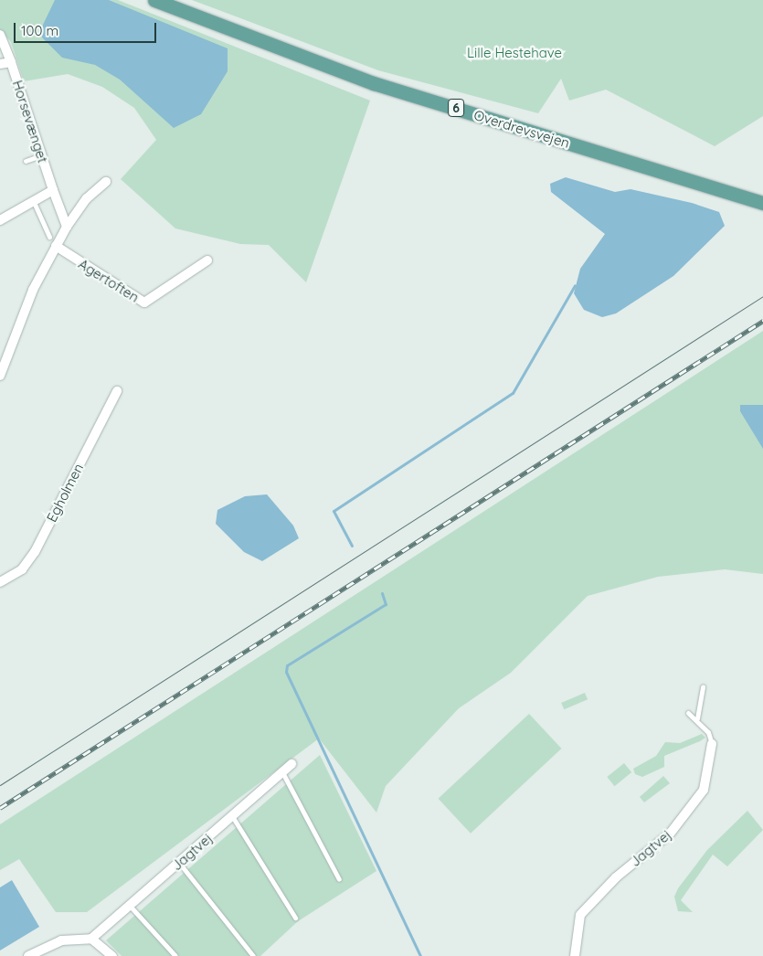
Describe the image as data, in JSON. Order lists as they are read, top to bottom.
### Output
{
  "streets": {
    "main road": ["6", "Overdrevsvejen"],
    "street": [
      "Horsevænget",
      "Agertoften",
      "Egholmen",
      "Jagtvej"
    ]
  },
  "parks": ["Lille Hestehave"],
  "scale_bar": "100 m"
}
